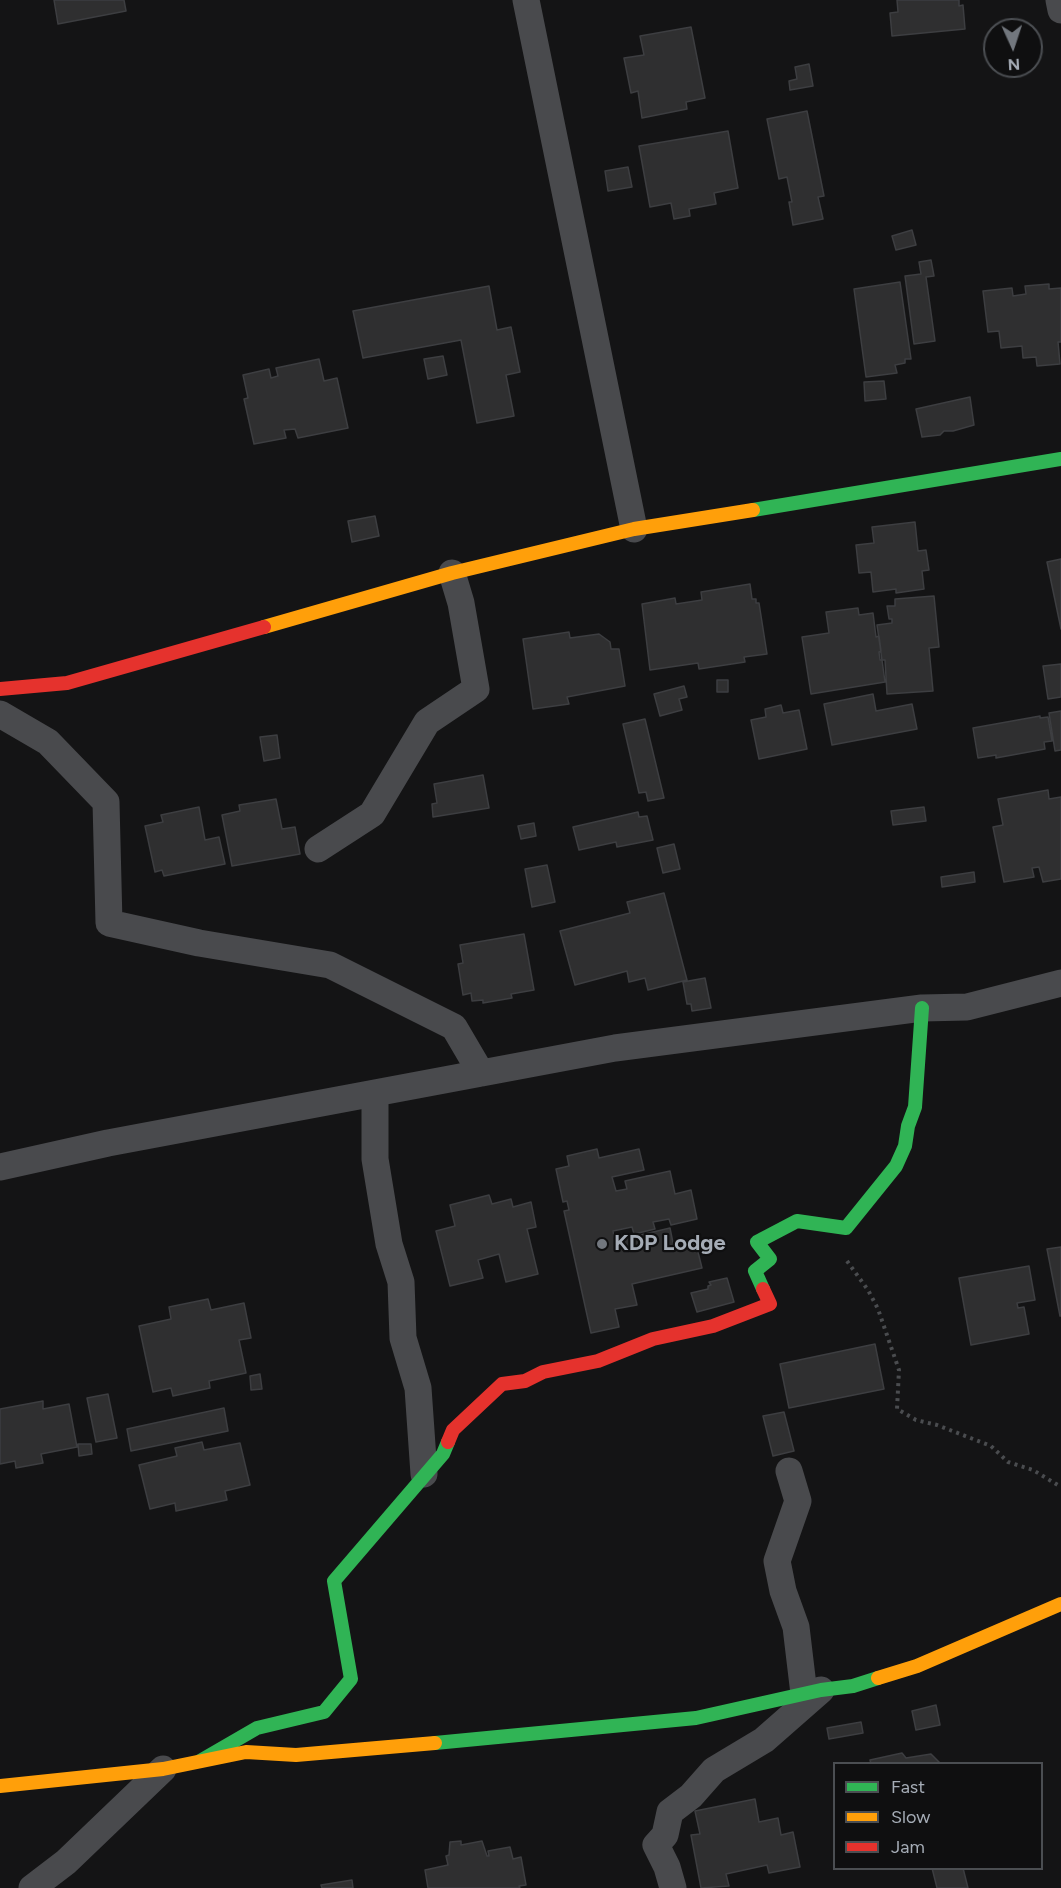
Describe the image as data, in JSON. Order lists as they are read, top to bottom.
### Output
{
  "places": ["KDP Lodge"],
  "legend": ["Fast", "Slow", "Jam"],
  "north": "bottom"
}
